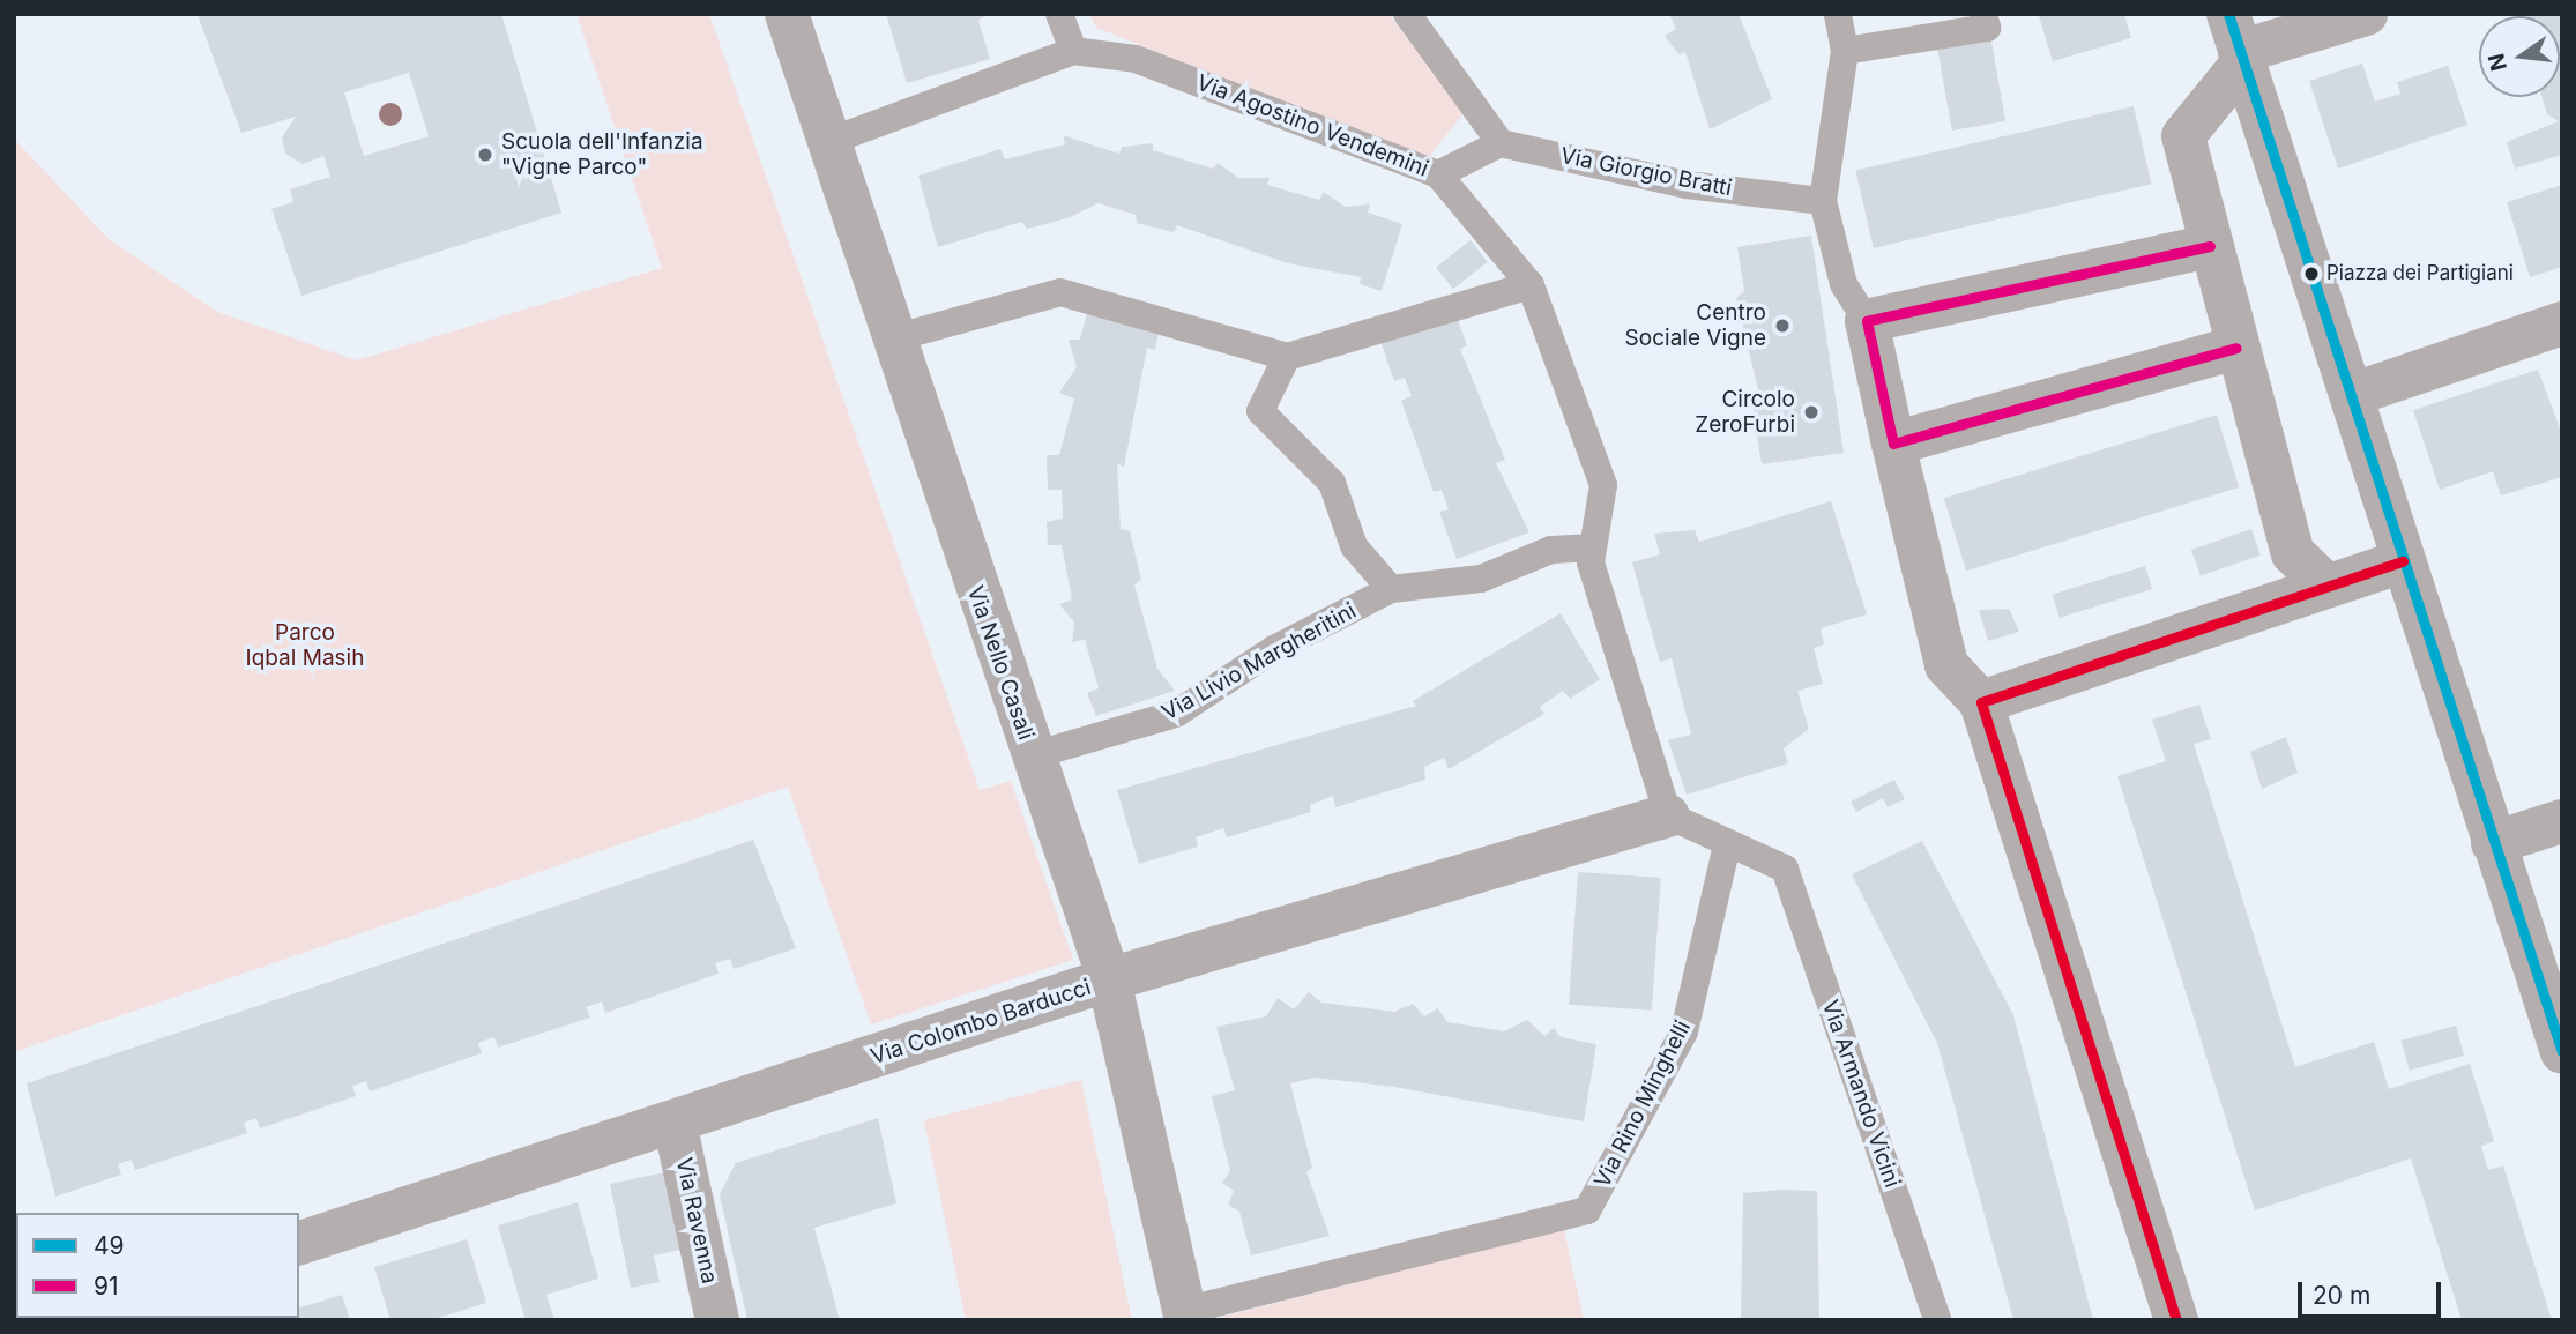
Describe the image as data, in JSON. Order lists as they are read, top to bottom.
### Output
{
  "streets": {
    "street": ["Via Nello Casali", "Via Colombo Barducci", "Via Ravenna"],
    "lane": [
      "Via Agostino Vendemini",
      "Via Giorgio Bratti",
      "Via Livio Margheritini",
      "Via Armando Vicini",
      "Via Rino Minghelli"
    ]
  },
  "crossings": [
    ["Via Agostino Vendemini", "Via Livio Margheritini"],
    ["Via Agostino Vendemini", "Via Nello Casali"],
    ["Via Agostino Vendemini", "Via Colombo Barducci"],
    ["Via Livio Margheritini", "Via Nello Casali"],
    ["Via Nello Casali", "Via Colombo Barducci"],
    ["Via Nello Casali", "Via Rino Minghelli"],
    ["Via Colombo Barducci", "Via Ravenna"],
    ["Via Armando Vicini", "Via Rino Minghelli"]
  ],
  "parks": ["Parco Iqbal Masih"],
  "places": [
    "Scuola dell'Infanzia \"Vigne Parco\"",
    "Piazza dei Partigiani",
    "Centro Sociale Vigne",
    "Circolo ZeroFurbi"
  ],
  "lines": ["transit line 49", "transit line 91"],
  "legend": ["49", "91"],
  "scale_bar": "20 m",
  "north": "left"
}
